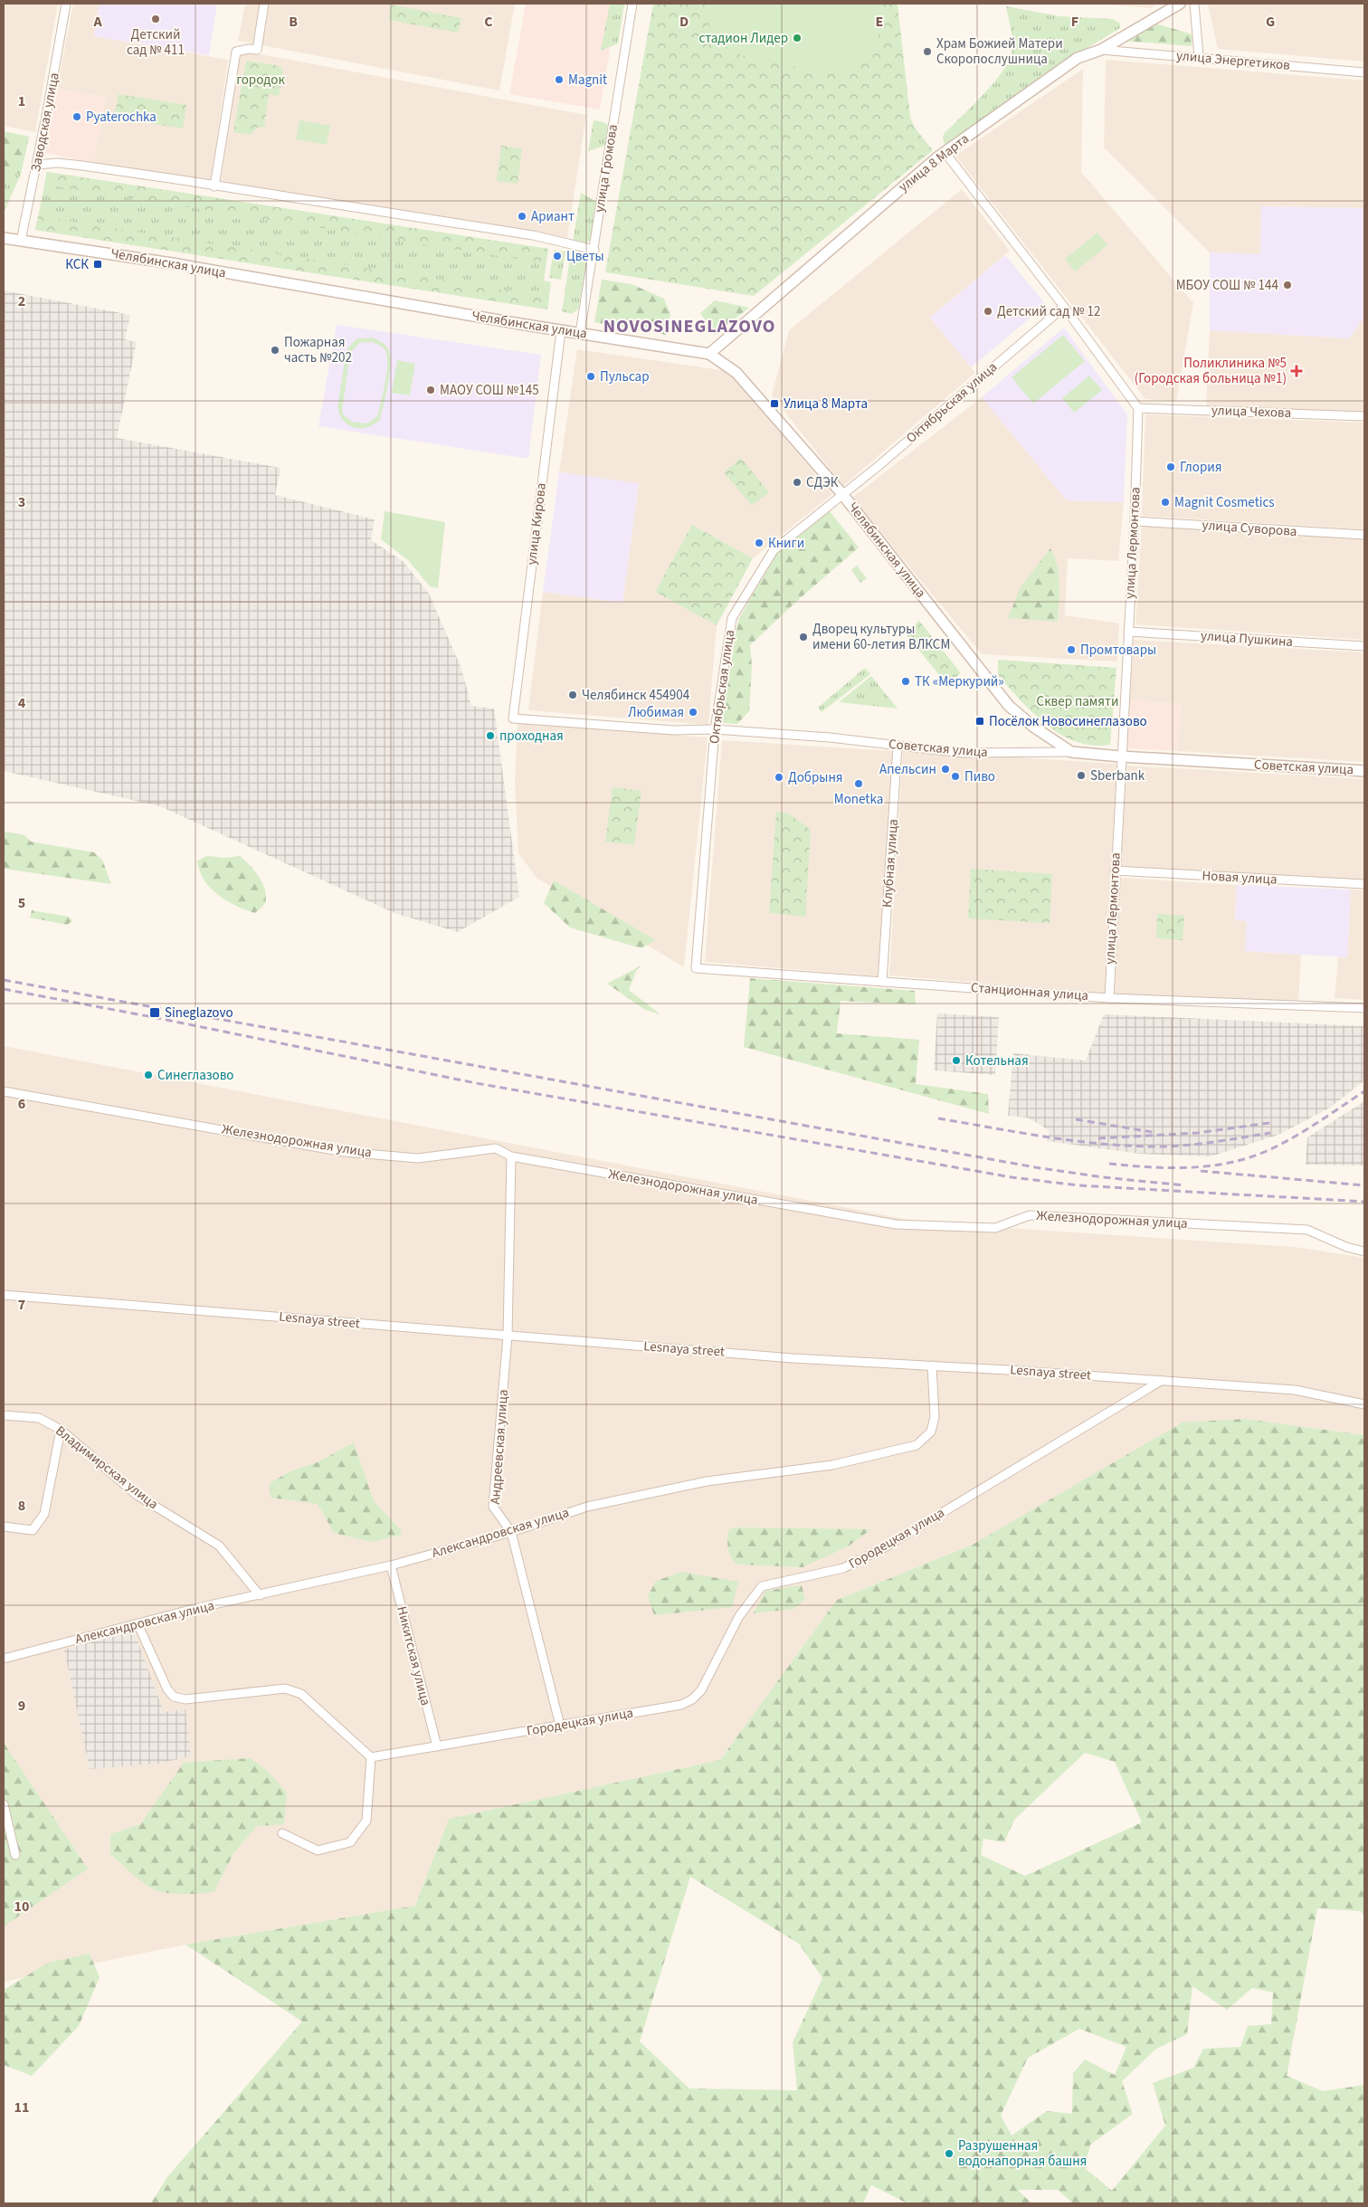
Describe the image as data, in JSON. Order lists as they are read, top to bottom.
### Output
{
  "streets": {
    "street": [
      "улица Энергетиков",
      "Заводская улица",
      "улица 8 Марта",
      "улица Громова",
      "Челябинская улица",
      "Октябрьская улица",
      "улица Чехова",
      "улица Кирова",
      "улица Суворова",
      "улица Лермонтова",
      "улица Пушкина",
      "Советская улица",
      "Клубная улица",
      "Новая улица",
      "Станционная улица",
      "Железнодорожная улица",
      "Lesnaya street",
      "Андреевская улица",
      "Владимирская улица",
      "Александровская улица",
      "Городецкая улица",
      "Никитская улица"
    ]
  },
  "crossings": [
    ["улица Энергетиков", "улица 8 Марта"],
    ["Заводская улица", "Челябинская улица"],
    ["улица 8 Марта", "Челябинская улица"],
    ["улица Громова", "Челябинская улица"],
    ["Челябинская улица", "Октябрьская улица"],
    ["Челябинская улица", "улица Кирова"],
    ["Челябинская улица", "Советская улица"],
    ["Октябрьская улица", "Советская улица"],
    ["Октябрьская улица", "Станционная улица"],
    ["улица Чехова", "улица Лермонтова"],
    ["улица Кирова", "Советская улица"],
    ["улица Суворова", "улица Лермонтова"],
    ["улица Лермонтова", "улица Пушкина"],
    ["улица Лермонтова", "Советская улица"],
    ["улица Лермонтова", "Новая улица"],
    ["улица Лермонтова", "Станционная улица"],
    ["Советская улица", "Клубная улица"],
    ["Клубная улица", "Станционная улица"],
    ["Железнодорожная улица", "Андреевская улица"],
    ["Lesnaya street", "Андреевская улица"],
    ["Lesnaya street", "Александровская улица"],
    ["Lesnaya street", "Городецкая улица"],
    ["Андреевская улица", "Александровская улица"],
    ["Андреевская улица", "Городецкая улица"],
    ["Владимирская улица", "Александровская улица"],
    ["Александровская улица", "Никитская улица"],
    ["Городецкая улица", "Никитская улица"]
  ],
  "districts": ["NOVOSINEGLAZOVO"],
  "parks": ["городок", "Сквер памяти"],
  "places": {
    "other": [
      "Детский сад № 411",
      "стадион Лидер",
      "Храм Божией Матери Скоропослушница",
      "Magnit",
      "Pyaterochka",
      "Ариант",
      "Цветы",
      "МБОУ СОШ № 144",
      "Детский сад № 12",
      "Пожарная часть №202",
      "Пульсар",
      "МАОУ СОШ №145",
      "Глория",
      "СДЭК",
      "Magnit Cosmetics",
      "Книги",
      "Дворец культуры имени 60-летия ВЛКСМ",
      "Промтовары",
      "ТК «Меркурий»",
      "Челябинск 454904",
      "Любимая",
      "проходная",
      "Апельсин",
      "Sberbank",
      "Пиво",
      "Добрыня",
      "Monetka",
      "Котельная",
      "Синеглазово",
      "Разрушенная водонапорная башня"
    ],
    "transit": [
      "КСК",
      "Улица 8 Марта",
      "Посёлок Новосинеглазово",
      "Sineglazovo"
    ],
    "health": ["Поликлиника №5 (Городская больница №1)"]
  },
  "grid": {
    "columns": [
      "A",
      "B",
      "C",
      "D",
      "E",
      "F",
      "G"
    ],
    "rows": [
      "1",
      "2",
      "3",
      "4",
      "5",
      "6",
      "7",
      "8",
      "9",
      "10",
      "11"
    ]
  }
}
